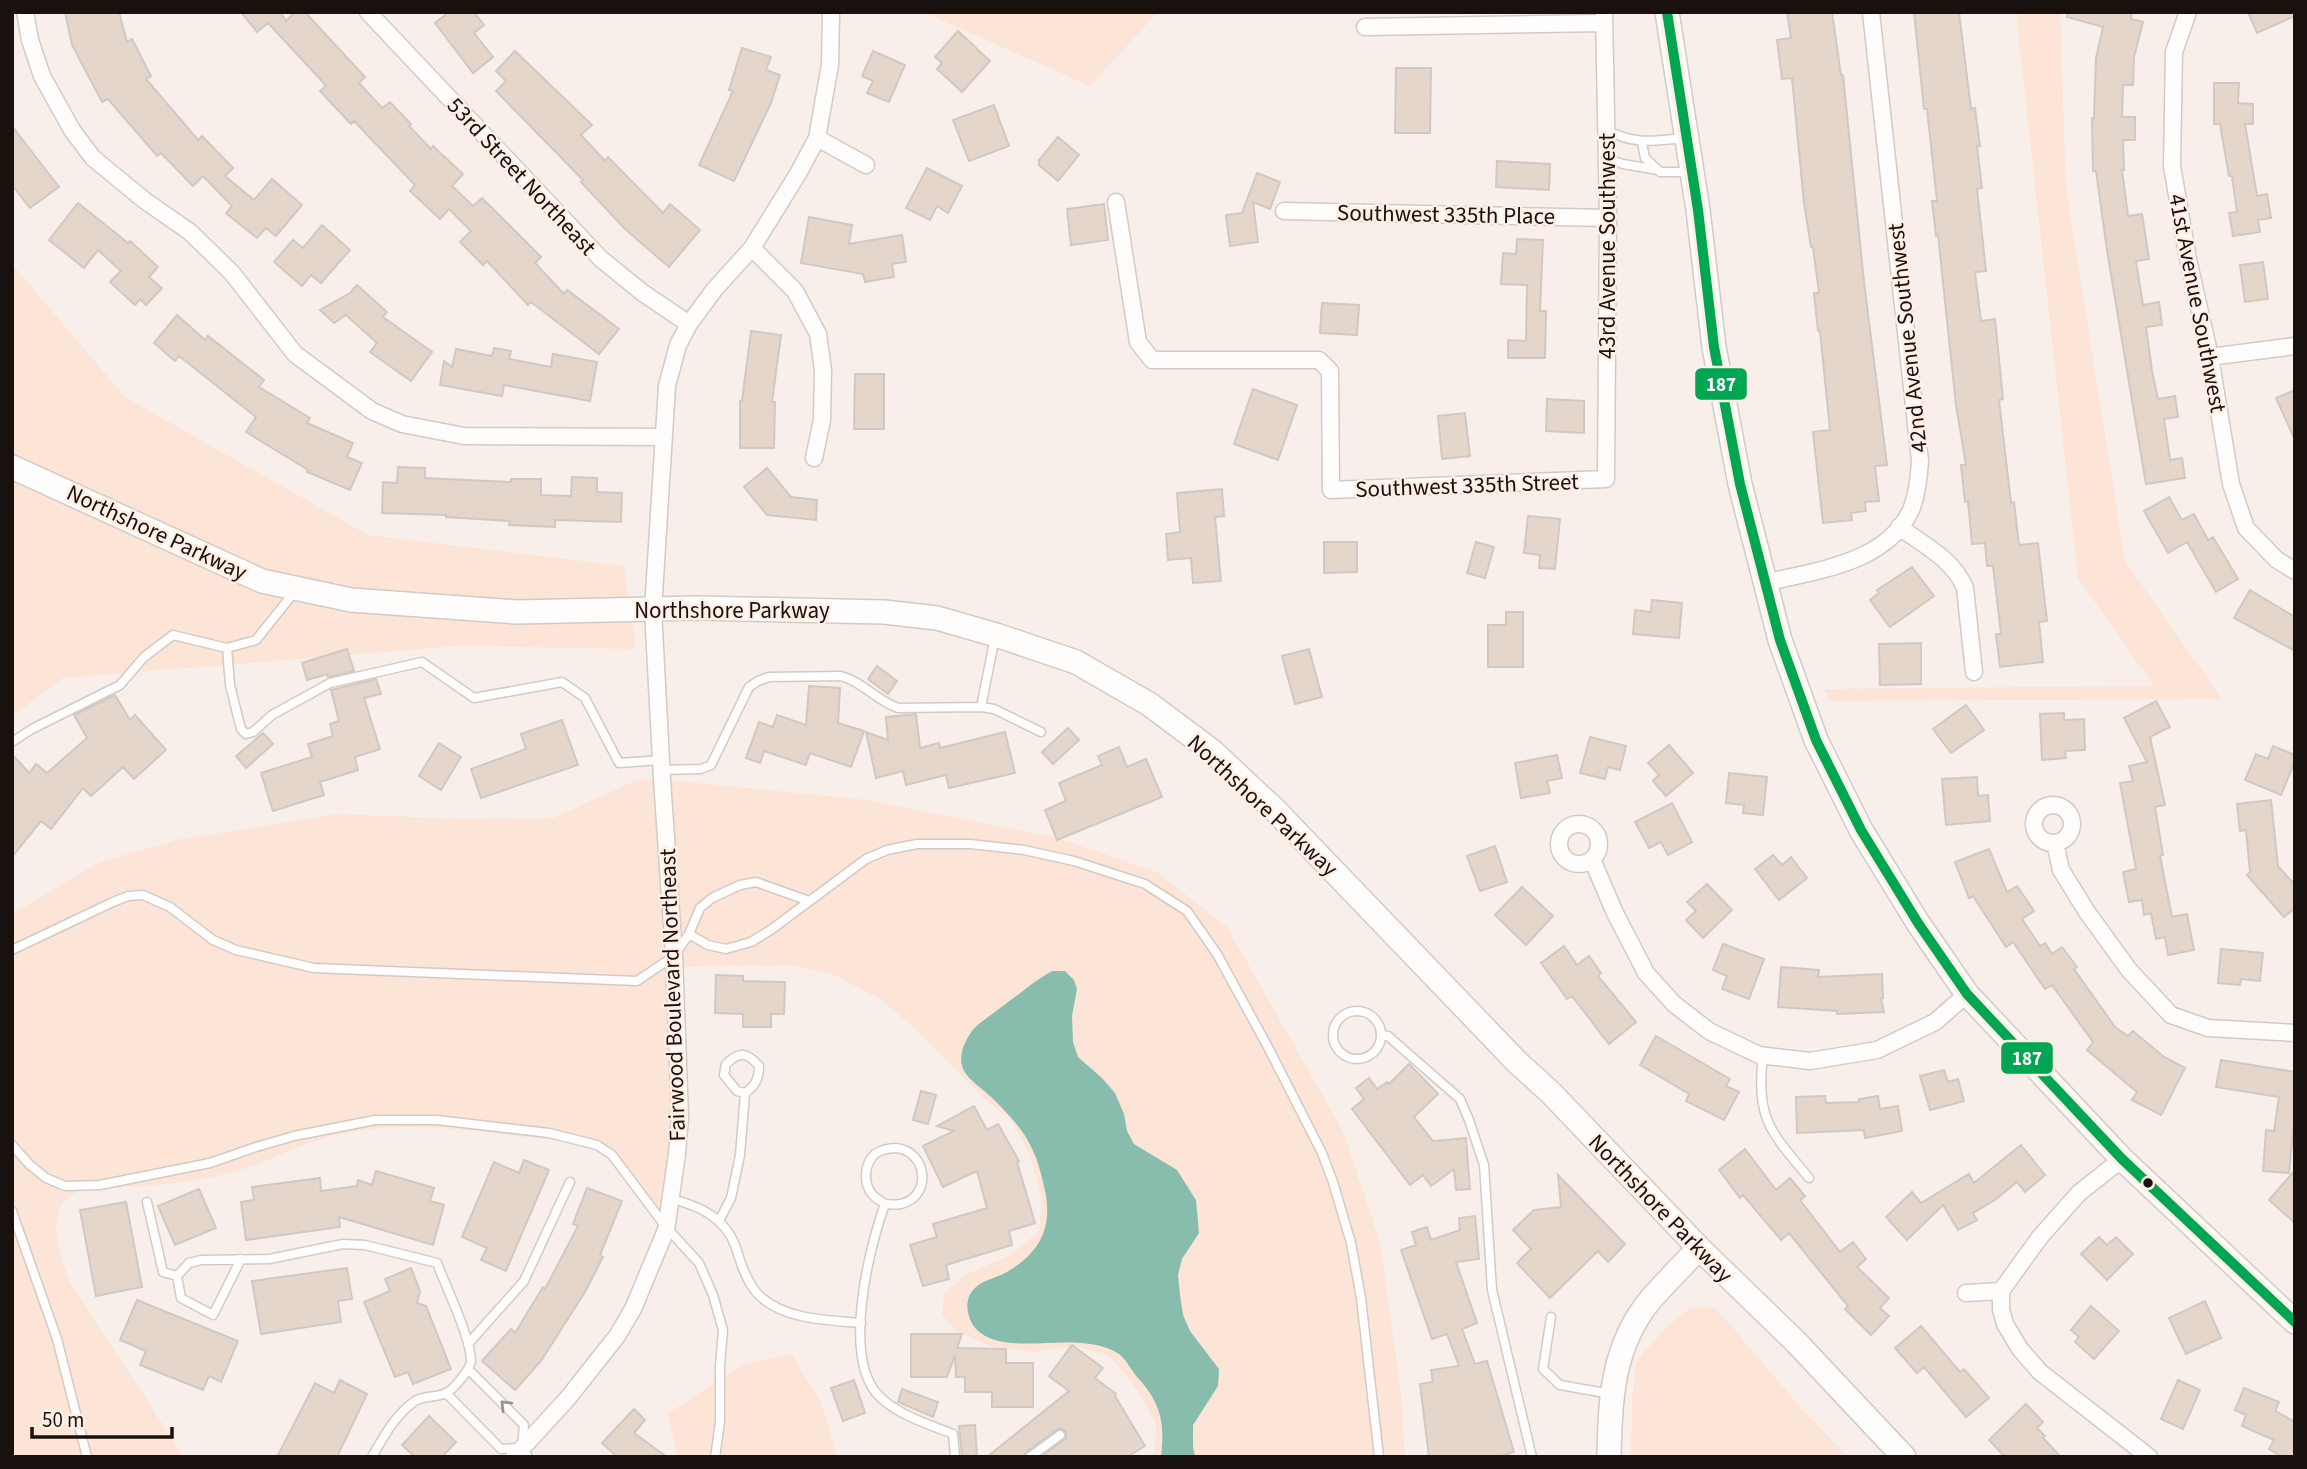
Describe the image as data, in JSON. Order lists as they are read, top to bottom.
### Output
{
  "streets": {
    "street": [
      "53rd Street Northeast",
      "Southwest 335th Place",
      "43rd Avenue Southwest",
      "41st Avenue Southwest",
      "42nd Avenue Southwest",
      "Southwest 335th Street",
      "Northshore Parkway",
      "Fairwood Boulevard Northeast"
    ]
  },
  "crossings": [
    ["53rd Street Northeast", "Fairwood Boulevard Northeast"],
    ["Southwest 335th Place", "43rd Avenue Southwest"],
    ["43rd Avenue Southwest", "Southwest 335th Street"],
    ["Northshore Parkway", "Fairwood Boulevard Northeast"]
  ],
  "lines": ["transit line 187"],
  "scale_bar": "50 m"
}
